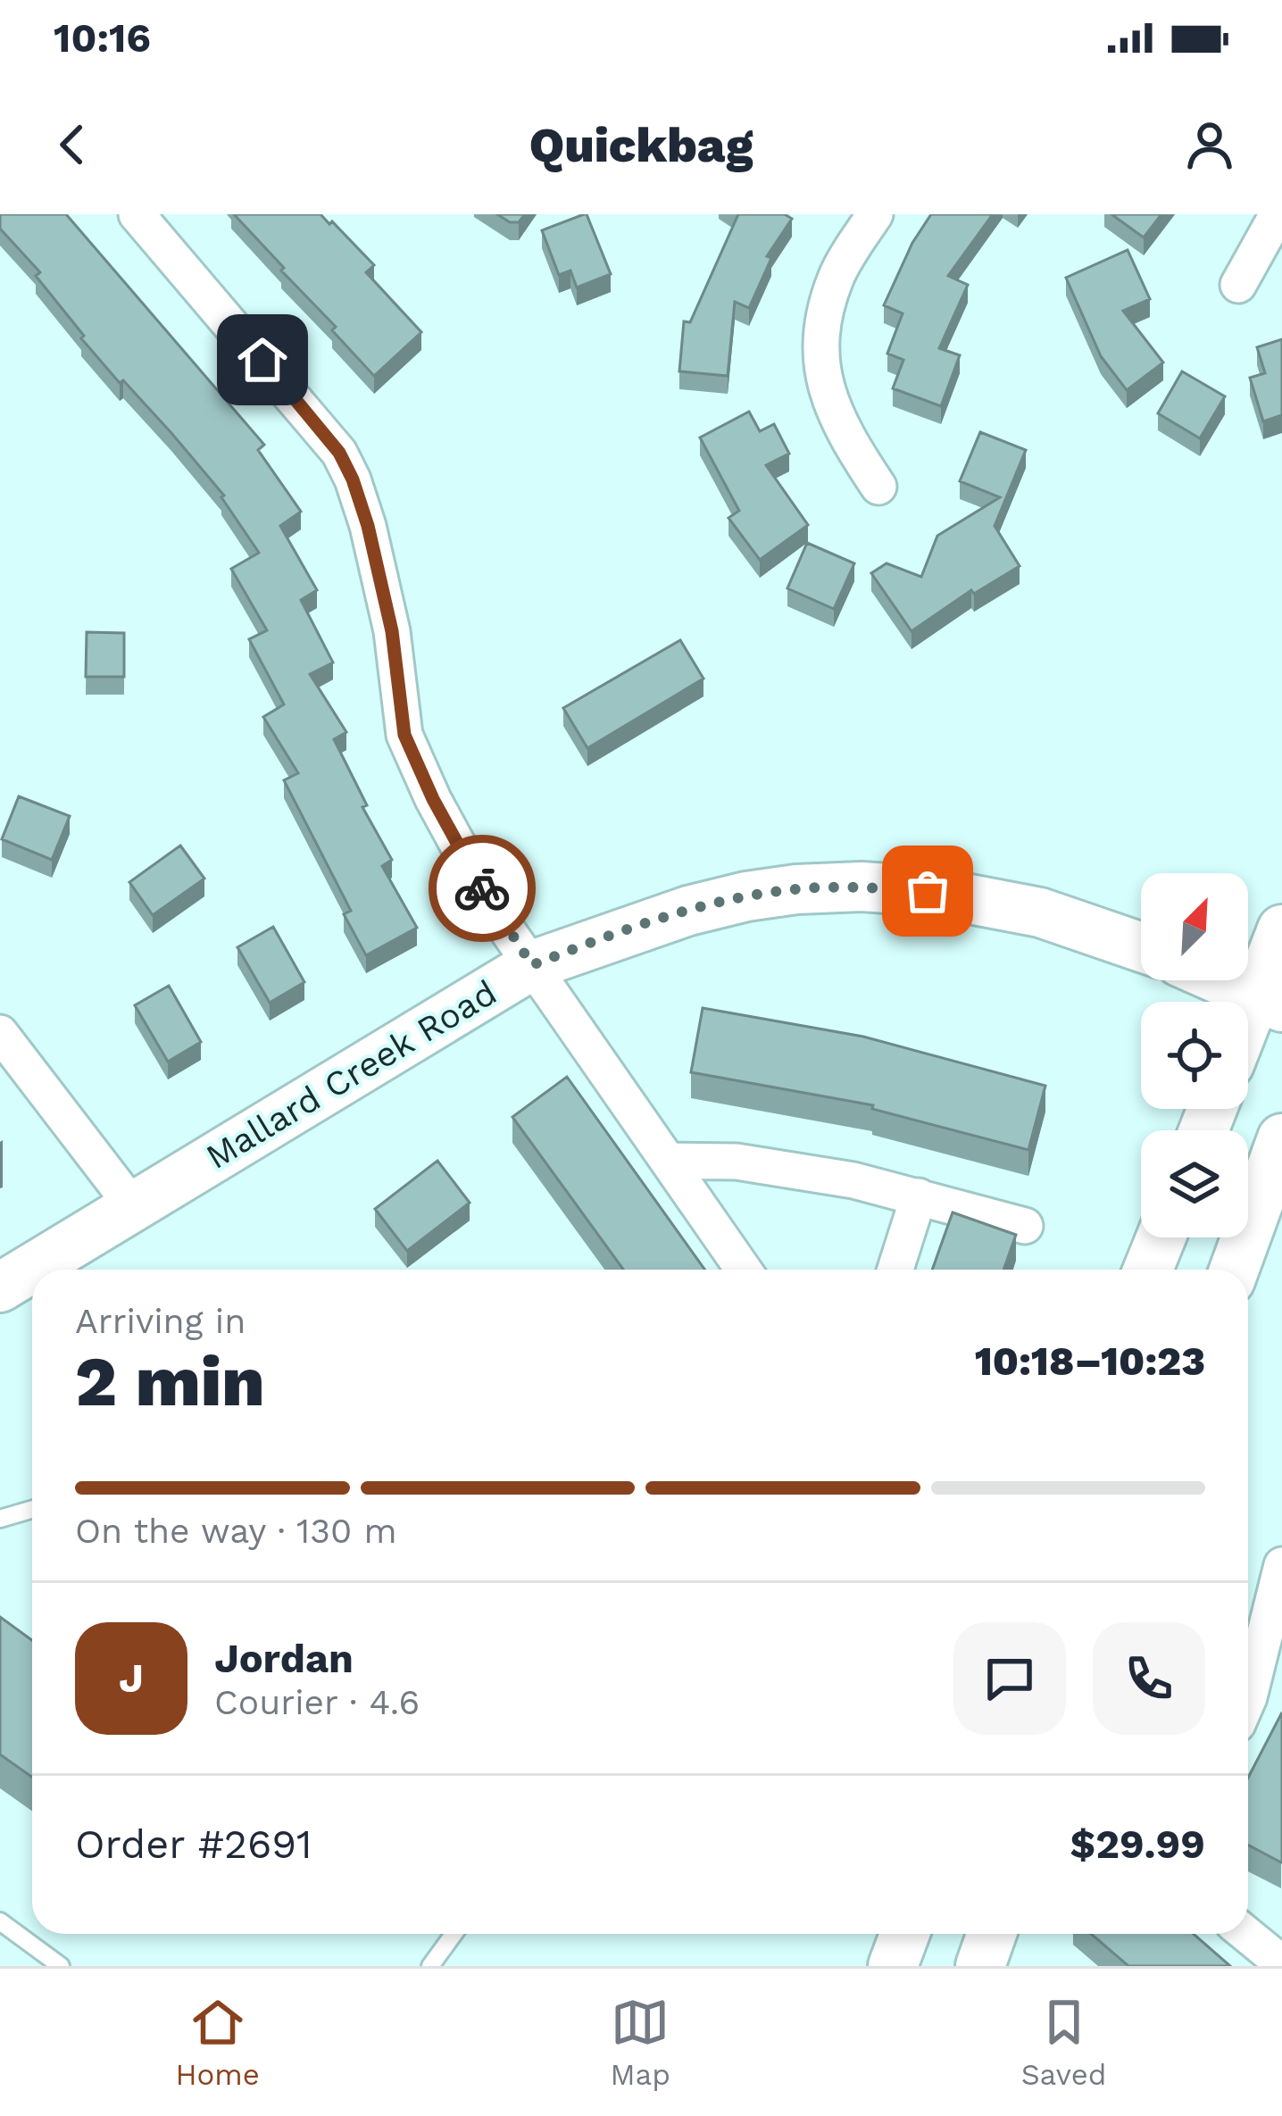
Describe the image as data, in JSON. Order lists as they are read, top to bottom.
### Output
{
  "streets": {
    "main road": ["Mallard Creek Road"]
  },
  "north": "top right",
  "page": {
    "status": "10:16",
    "header": "Quickbag",
    "heading": ["2 min", "Arriving in", "10:18–10:23"],
    "panel": [
      "Jordan",
      "Courier · 4.6",
      "Order #2691",
      "$29.99"
    ],
    "bar": "On the way · 130 m",
    "round": "J",
    "tabs": ["Home", "Map", "Saved"]
  }
}
